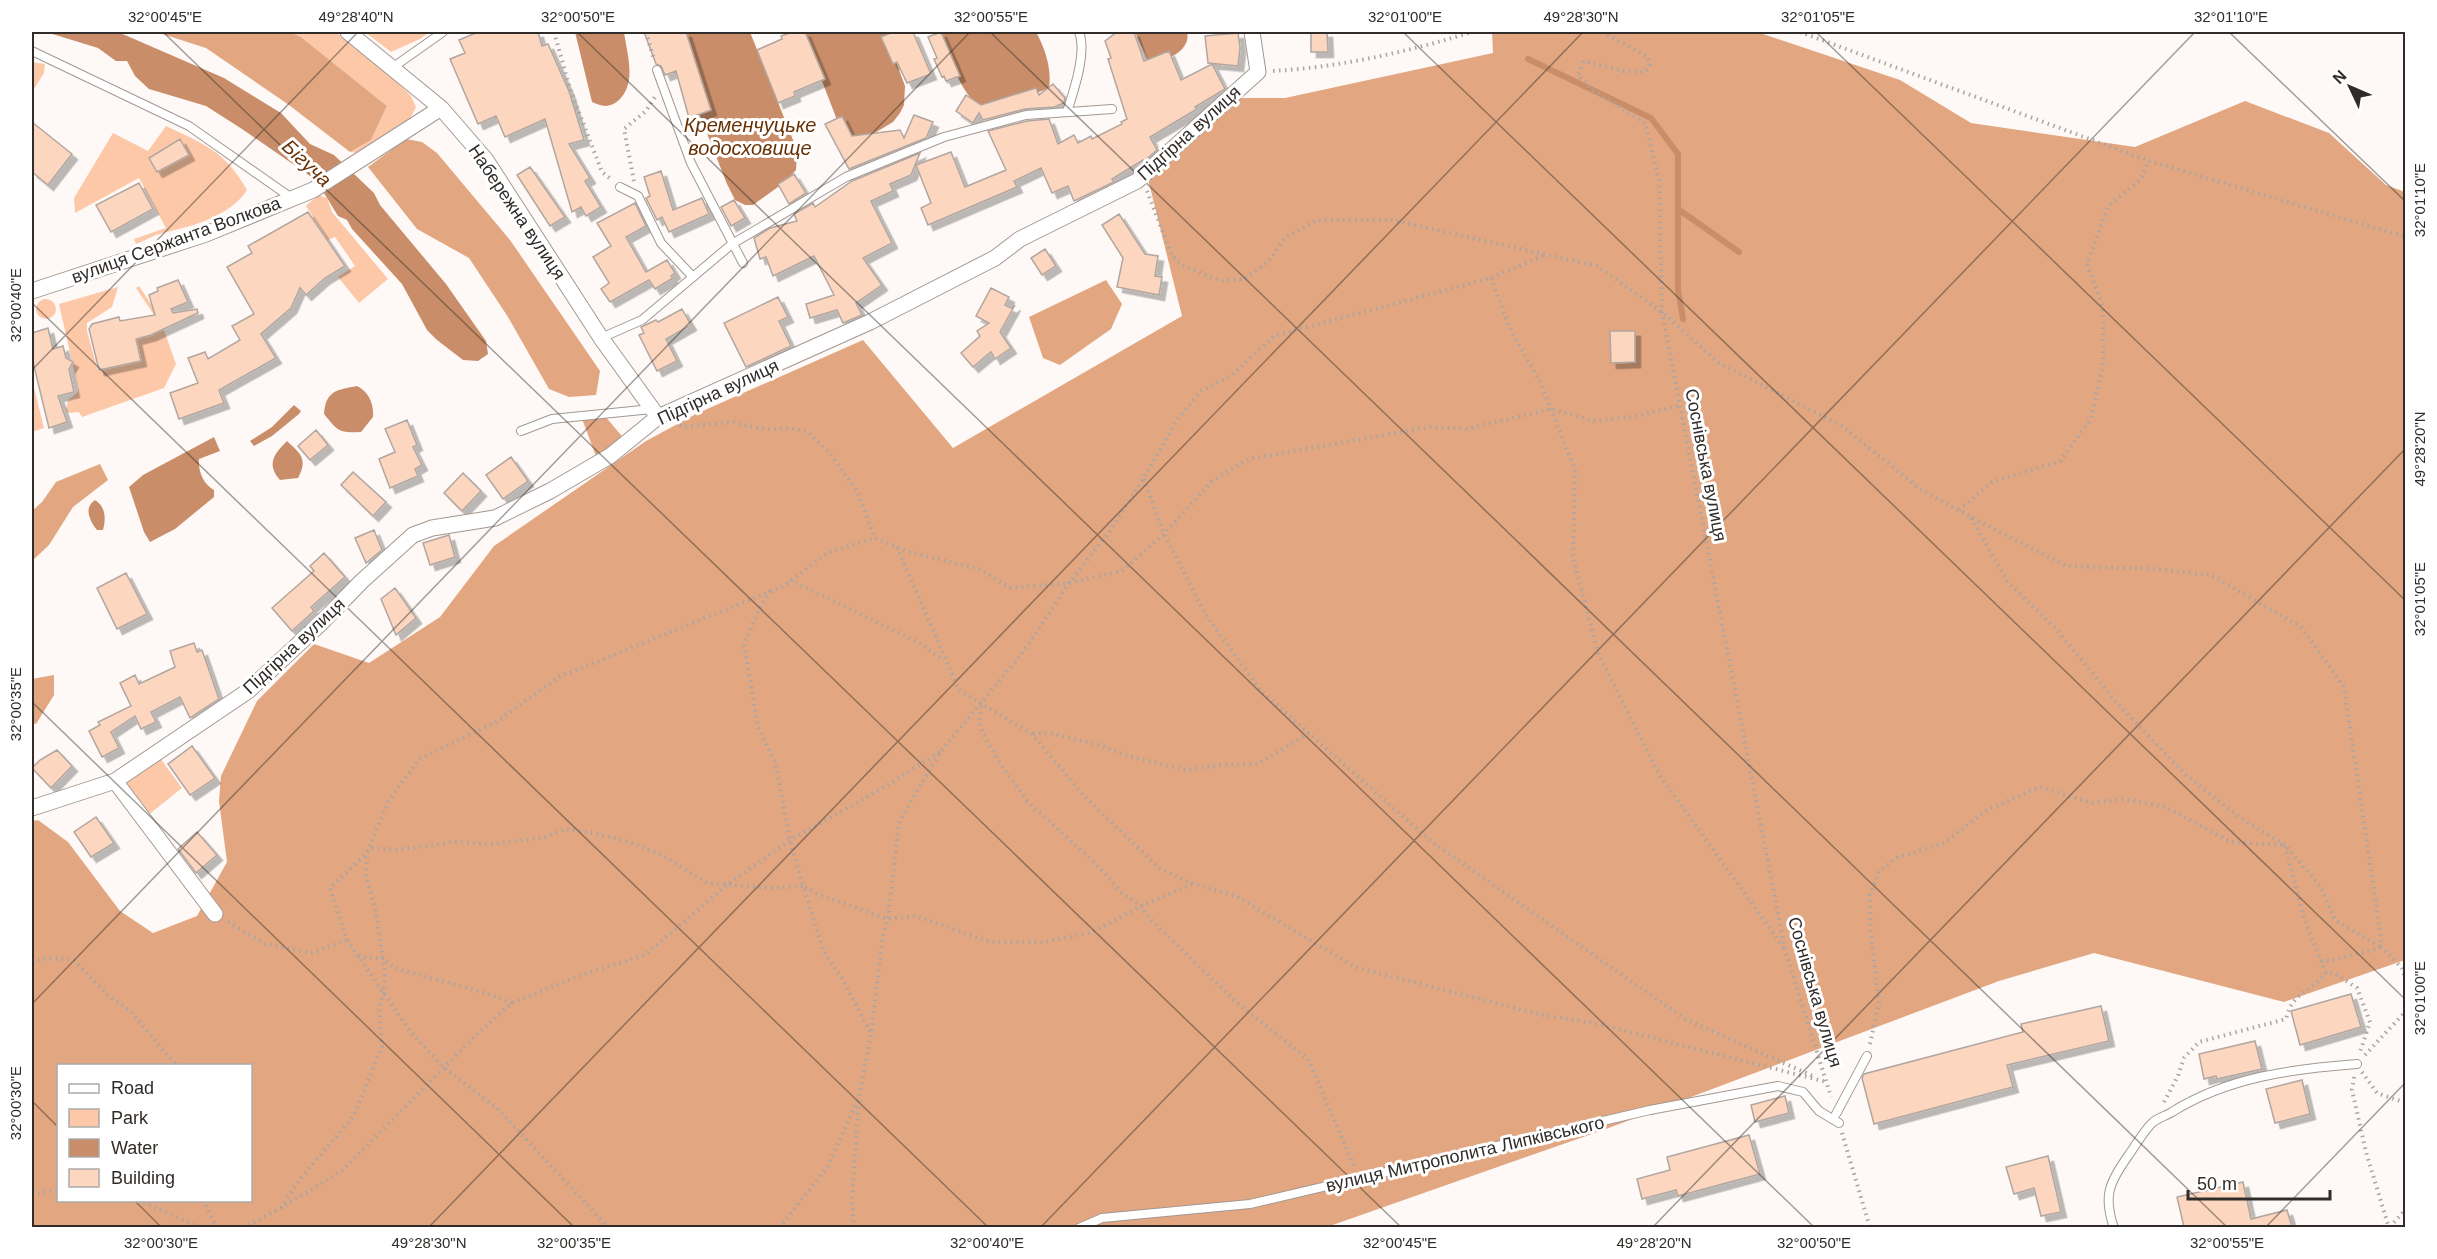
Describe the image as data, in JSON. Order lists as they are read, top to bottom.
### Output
{
  "streets": {
    "street": ["Підгірна вулиця", "Набережна вулиця", "вулиця Сержанта Волкова"],
    "lane": ["вулиця Митрополита Липківського"],
    "path": ["Соснівська вулиця"]
  },
  "crossings": [
    ["Підгірна вулиця", "Набережна вулиця"],
    ["Набережна вулиця", "вулиця Сержанта Волкова"]
  ],
  "water": ["Кременчуцьке водосховище", "Бігуча"],
  "legend": [
    "Road",
    "Park",
    "Water",
    "Building"
  ],
  "scale_bar": "50 m",
  "north": "top left",
  "coordinates": [
    "32°00'45\"E",
    "49°28'40\"N",
    "32°00'50\"E",
    "32°00'55\"E",
    "32°01'00\"E",
    "49°28'30\"N",
    "32°01'05\"E",
    "32°01'10\"E",
    "32°00'40\"E",
    "49°28'20\"N",
    "32°00'35\"E",
    "32°00'30\"E"
  ]
}
